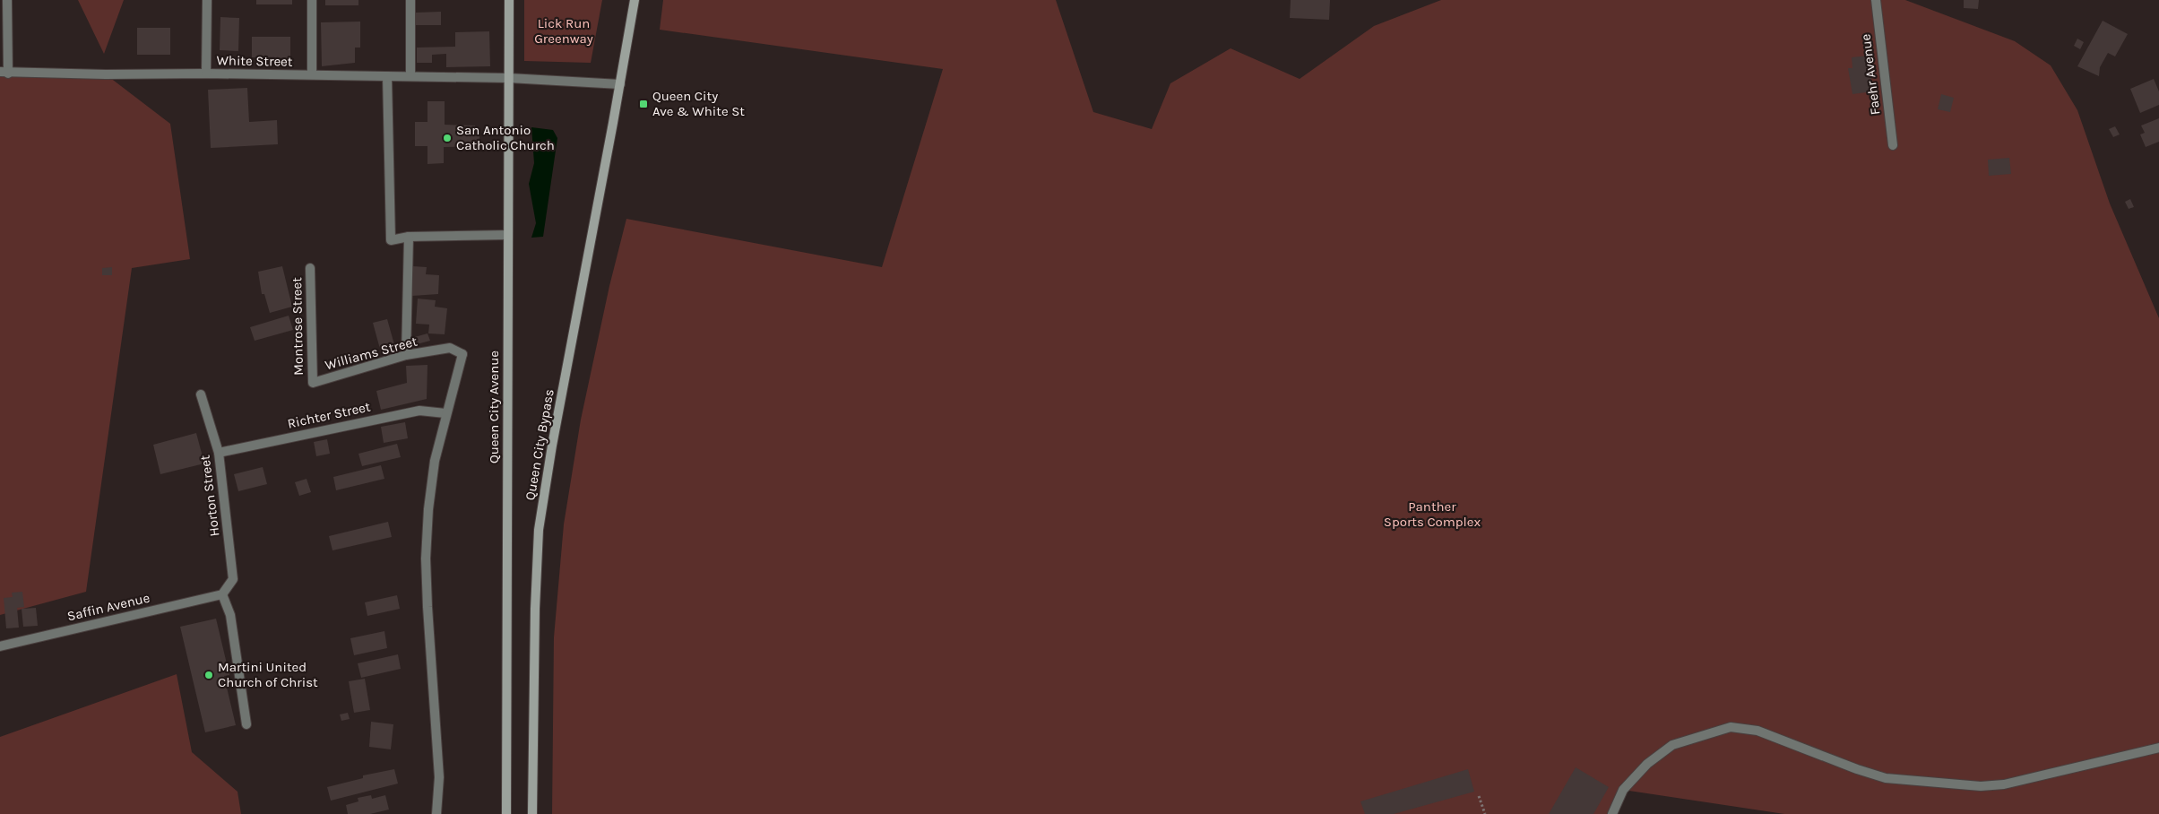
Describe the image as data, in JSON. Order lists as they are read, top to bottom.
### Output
{
  "streets": {
    "main road": ["Queen City Avenue", "Queen City Bypass"],
    "street": [
      "White Street",
      "Faehr Avenue",
      "Montrose Street",
      "Williams Street",
      "Richter Street",
      "Horton Street",
      "Saffin Avenue"
    ]
  },
  "crossings": [
    ["White Street", "Queen City Avenue"],
    ["White Street", "Queen City Bypass"],
    ["Montrose Street", "Williams Street"],
    ["Williams Street", "Richter Street"],
    ["Richter Street", "Horton Street"],
    ["Horton Street", "Saffin Avenue"]
  ],
  "parks": ["Lick Run Greenway", "Panther Sports Complex"],
  "places": {
    "transit": ["Queen City Ave & White St"],
    "other": ["San Antonio Catholic Church", "Martini United Church of Christ"]
  }
}
